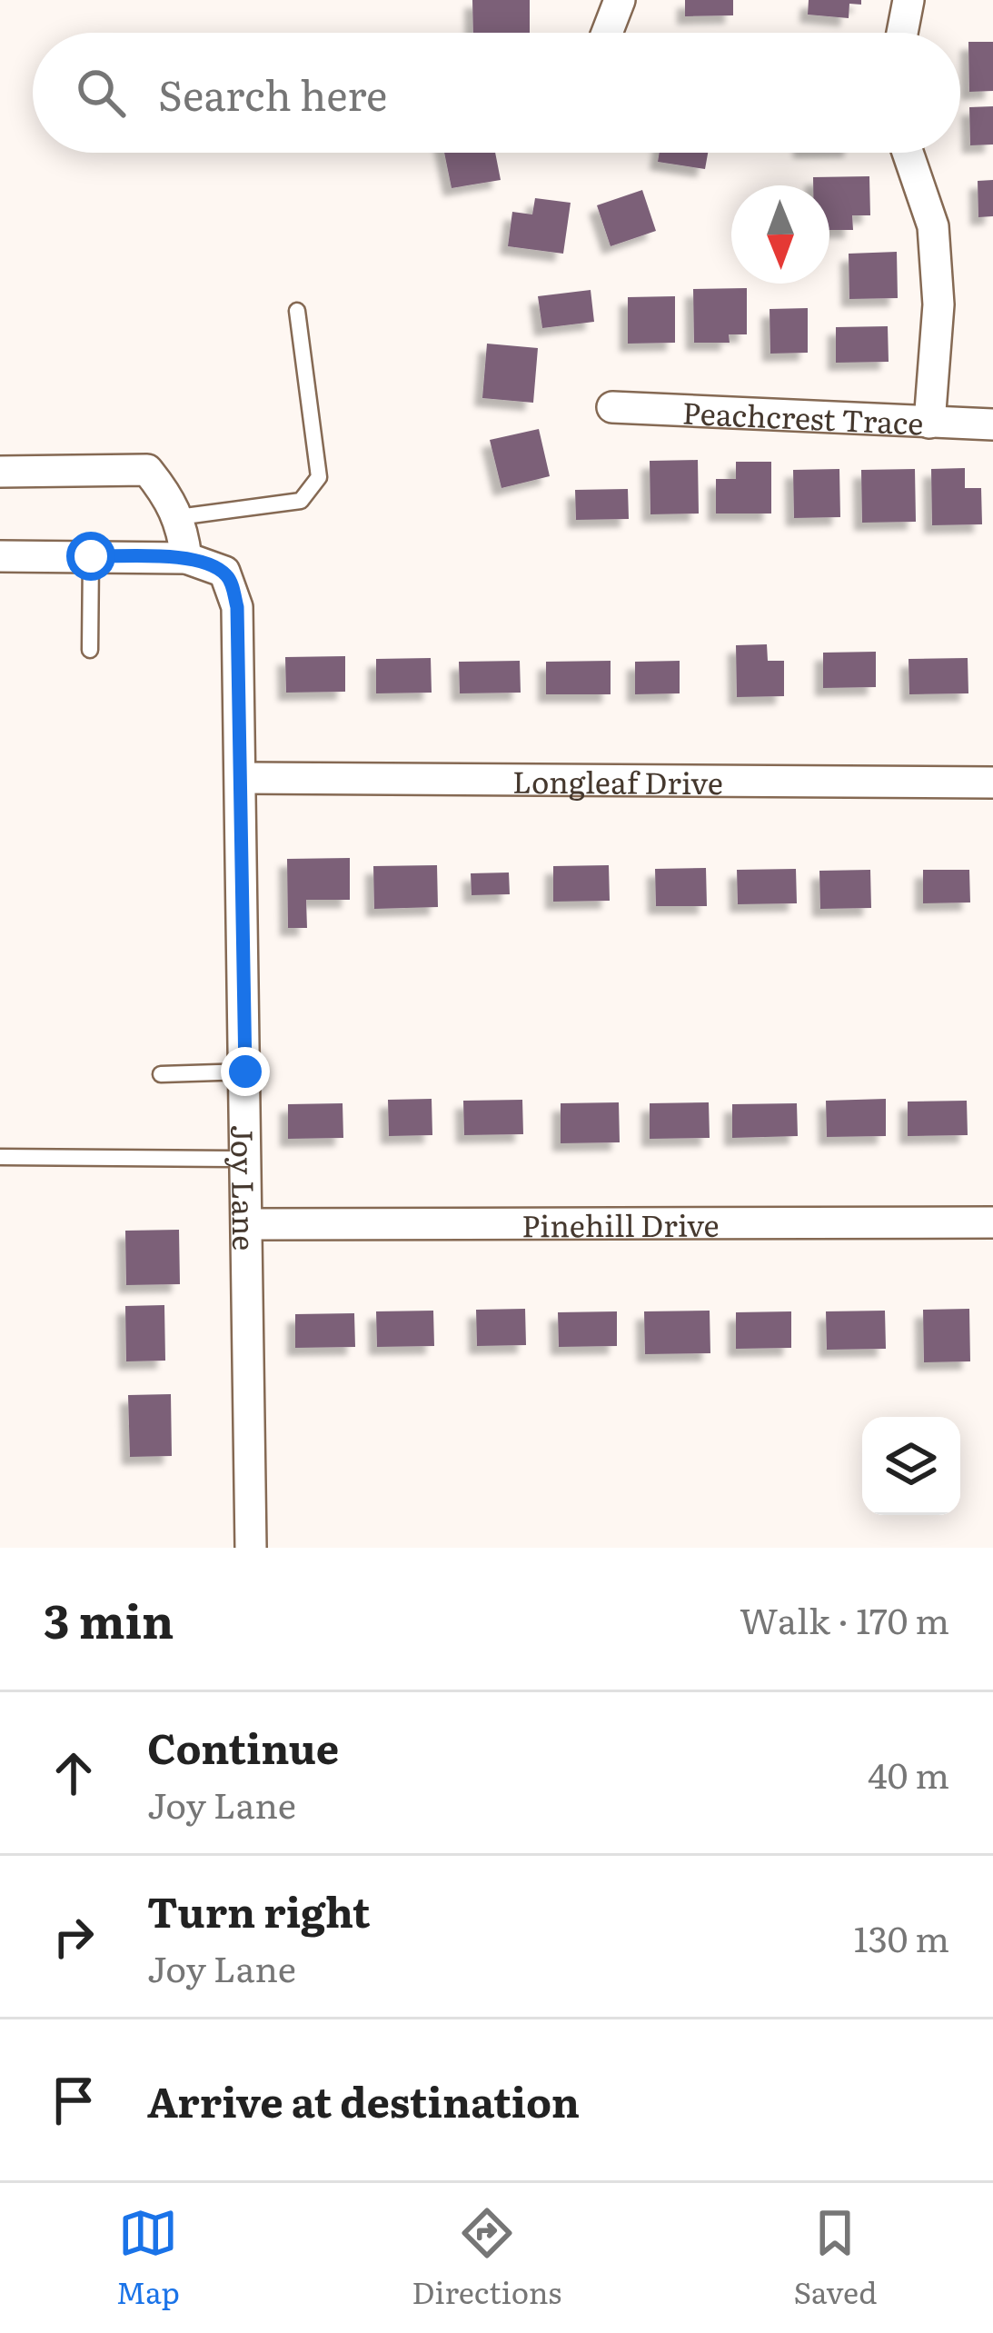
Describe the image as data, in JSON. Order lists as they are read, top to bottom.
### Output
{
  "streets": {
    "street": [
      "Peachcrest Trace",
      "Longleaf Drive",
      "Joy Lane",
      "Pinehill Drive"
    ]
  },
  "crossings": [
    ["Longleaf Drive", "Joy Lane"],
    ["Joy Lane", "Pinehill Drive"]
  ],
  "north": "bottom",
  "page": {
    "search": "Search here",
    "heading": ["3 min", "Walk · 170 m"],
    "list": [
      ["Continue", "Joy Lane", "40 m"],
      ["Turn right", "Joy Lane", "130 m"],
      "Arrive at destination"
    ],
    "nav": ["Map", "Directions", "Saved"]
  }
}
